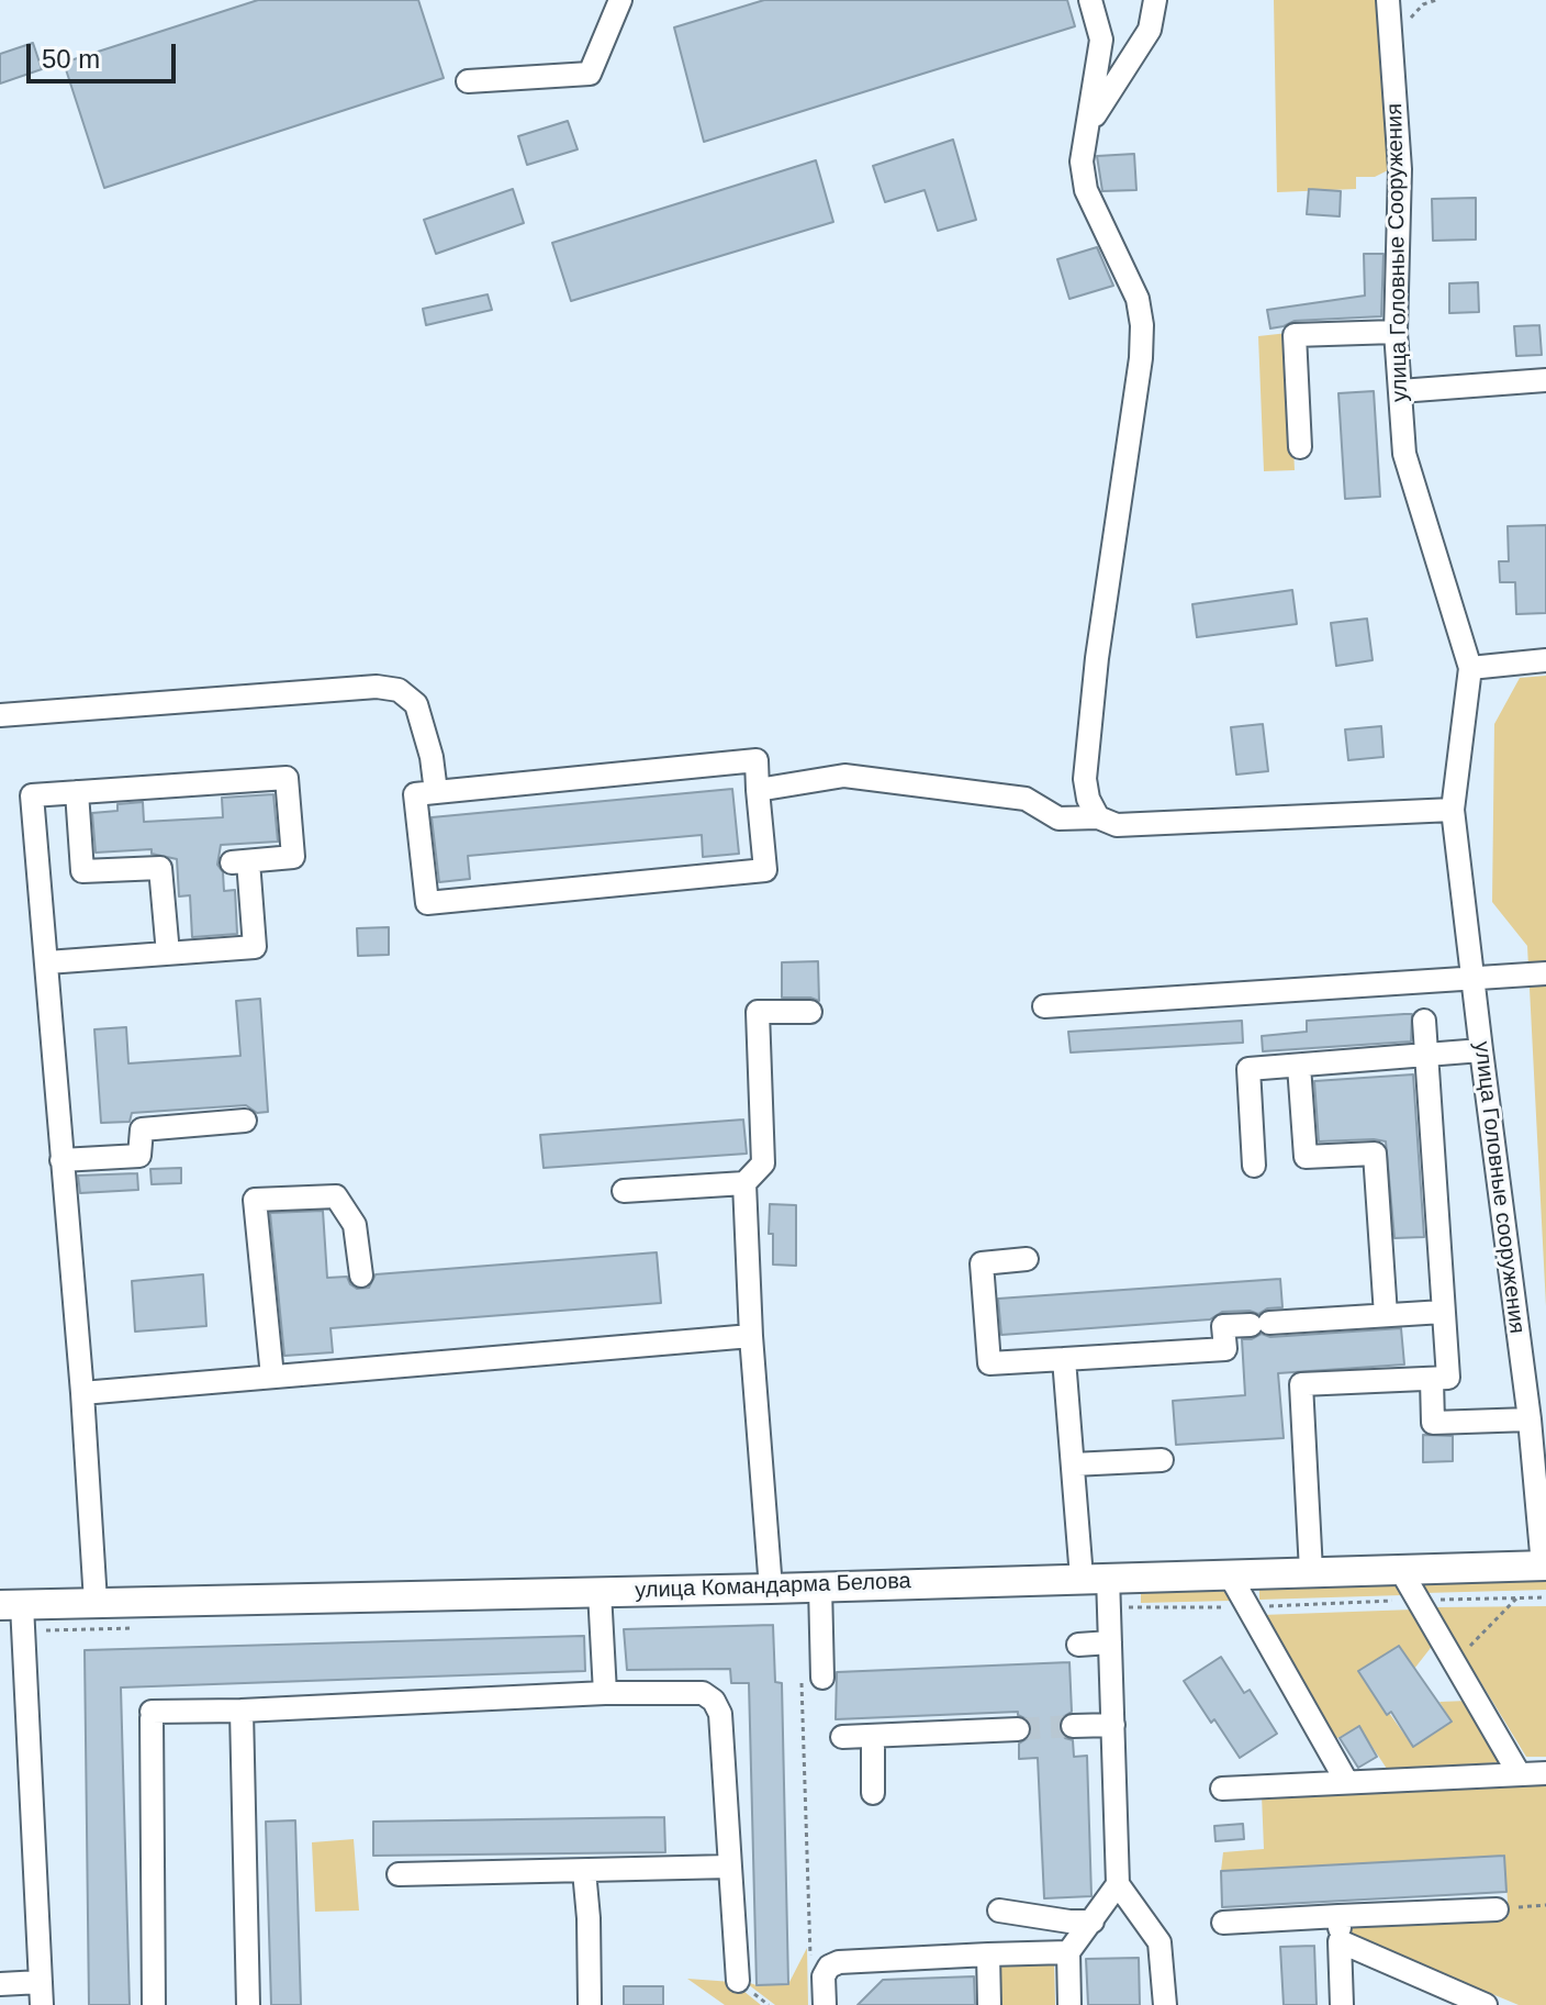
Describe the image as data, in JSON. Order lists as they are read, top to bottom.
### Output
{
  "streets": {
    "main road": ["улица Командарма Белова"],
    "street": ["улица Головные Сооружения", "улица Головные сооружения"]
  },
  "crossings": [
    ["улица Головные Сооружения", "улица Головные сооружения"],
    ["улица Головные сооружения", "улица Командарма Белова"]
  ],
  "scale_bar": "50 m"
}
